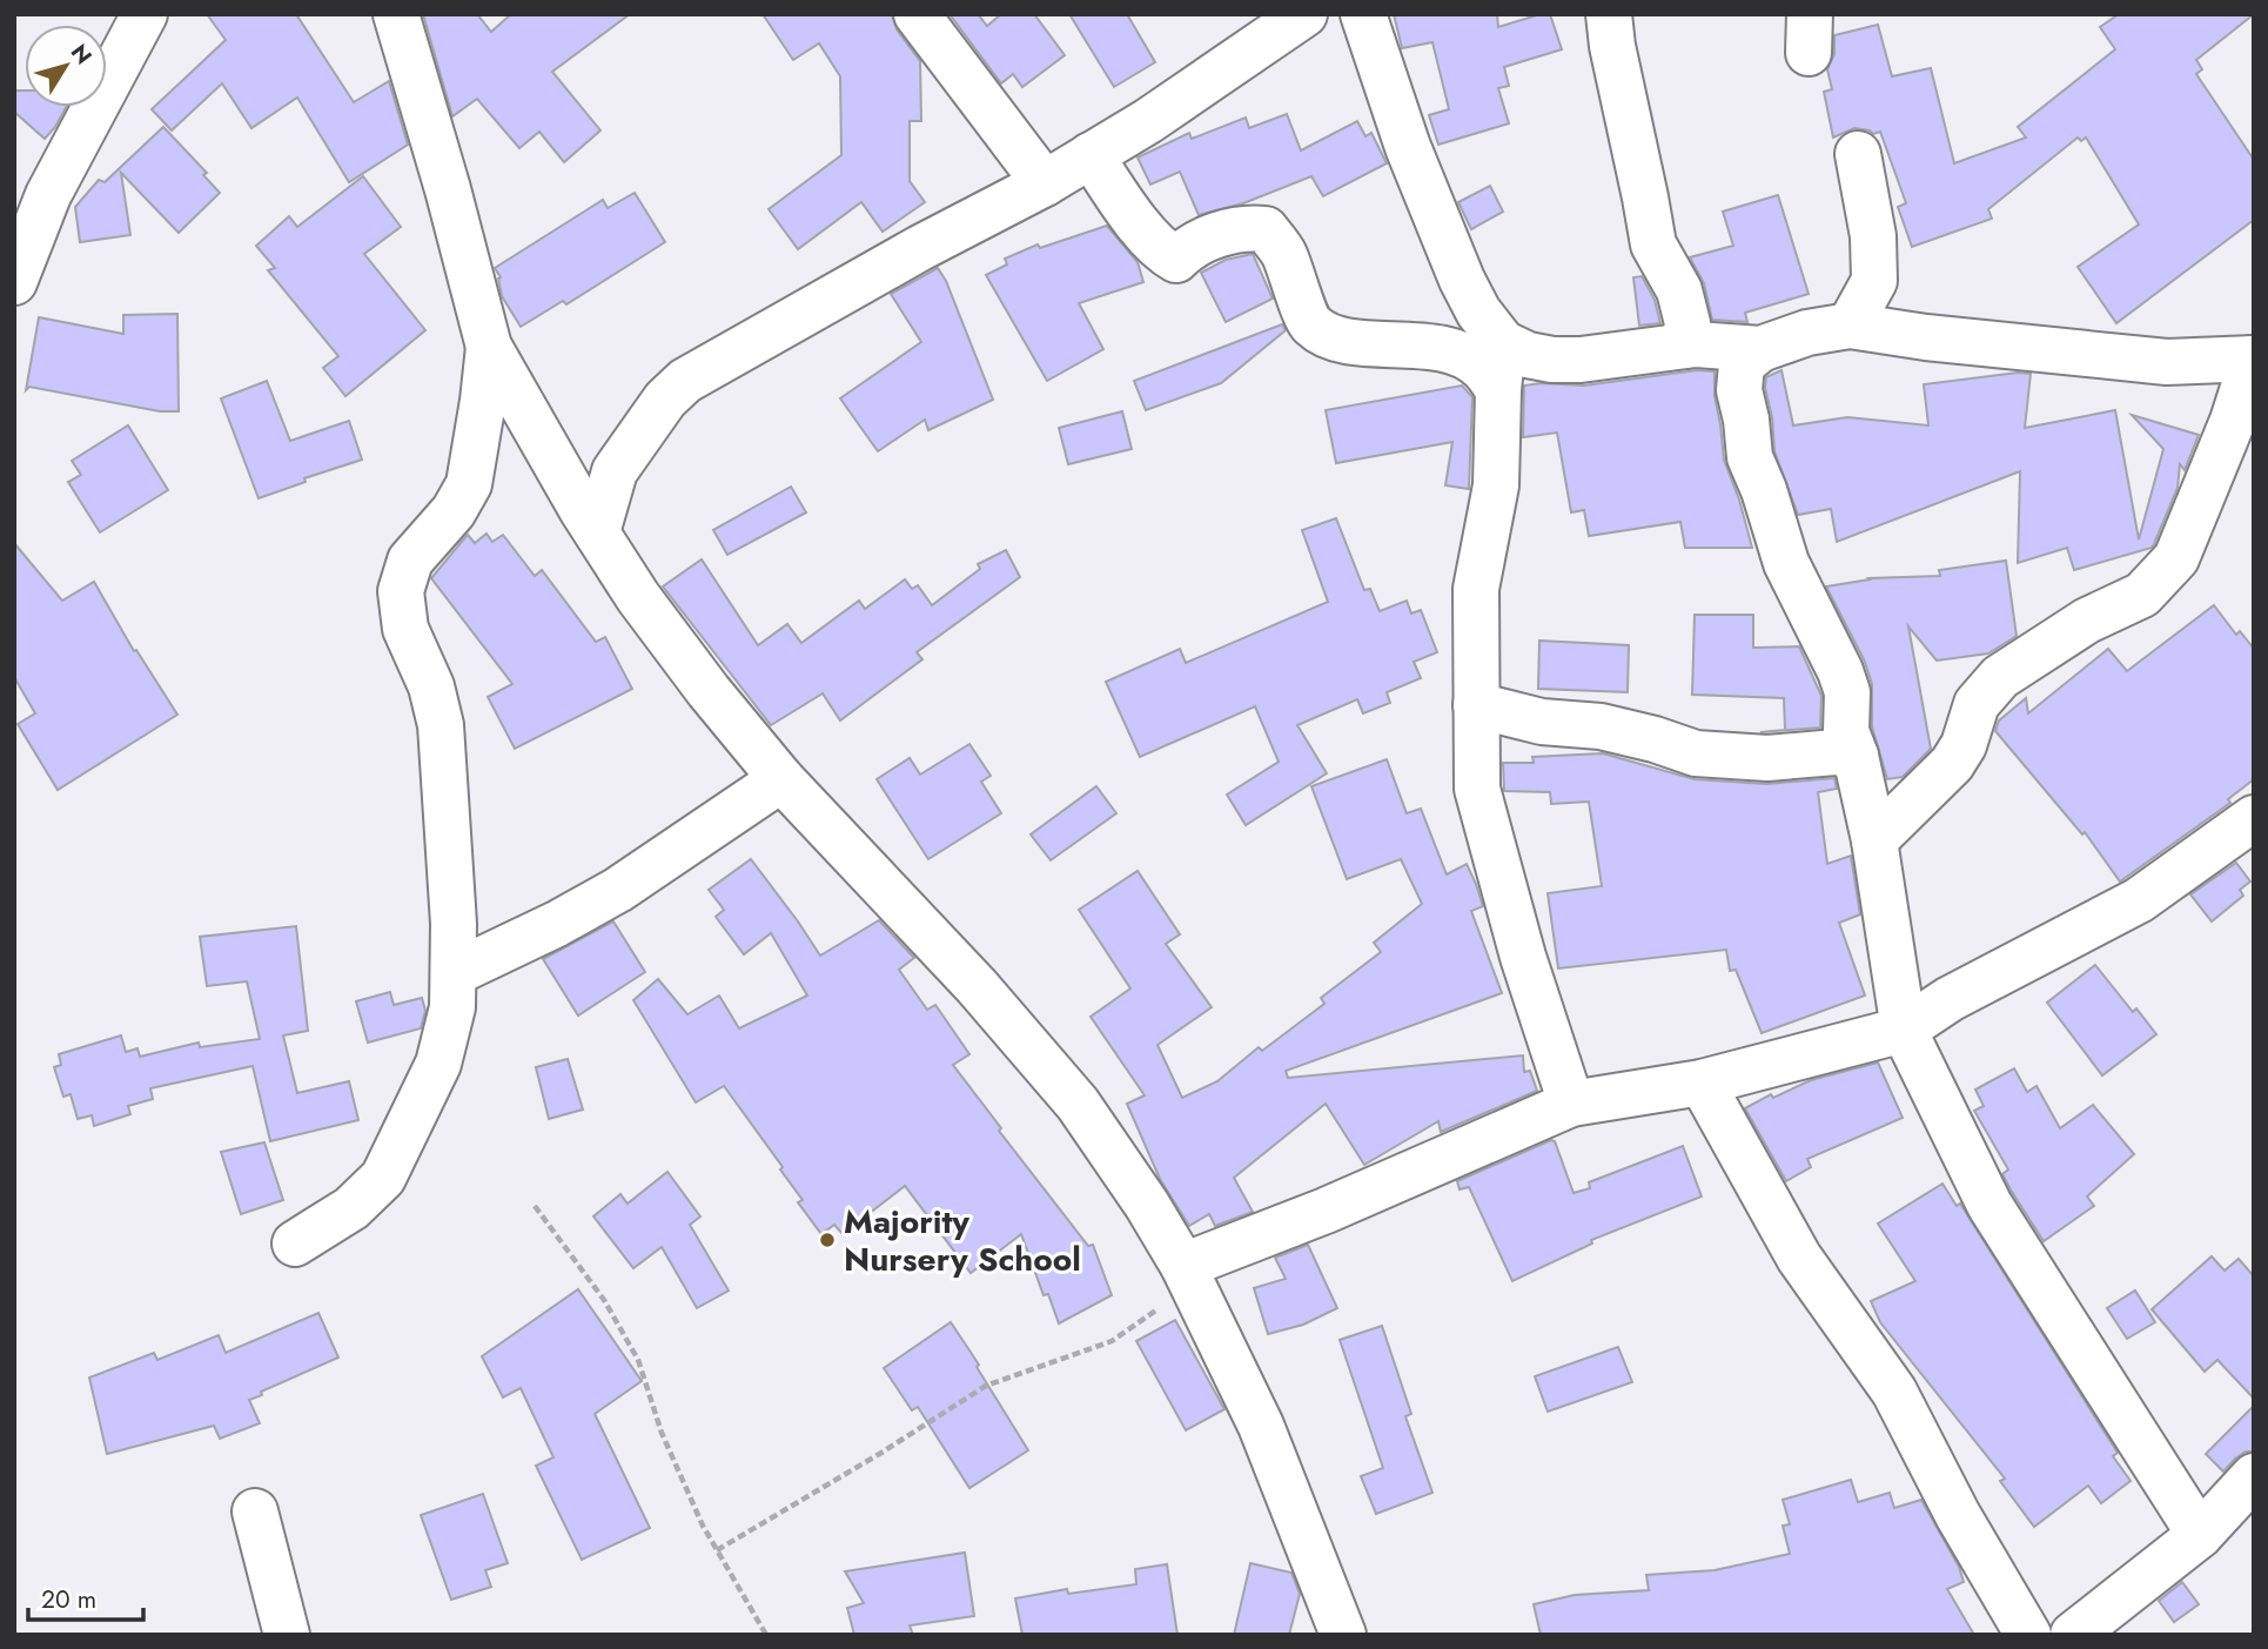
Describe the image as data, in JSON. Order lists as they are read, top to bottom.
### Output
{
  "places": ["Majority Nursery School"],
  "scale_bar": "20 m",
  "north": "top right"
}
